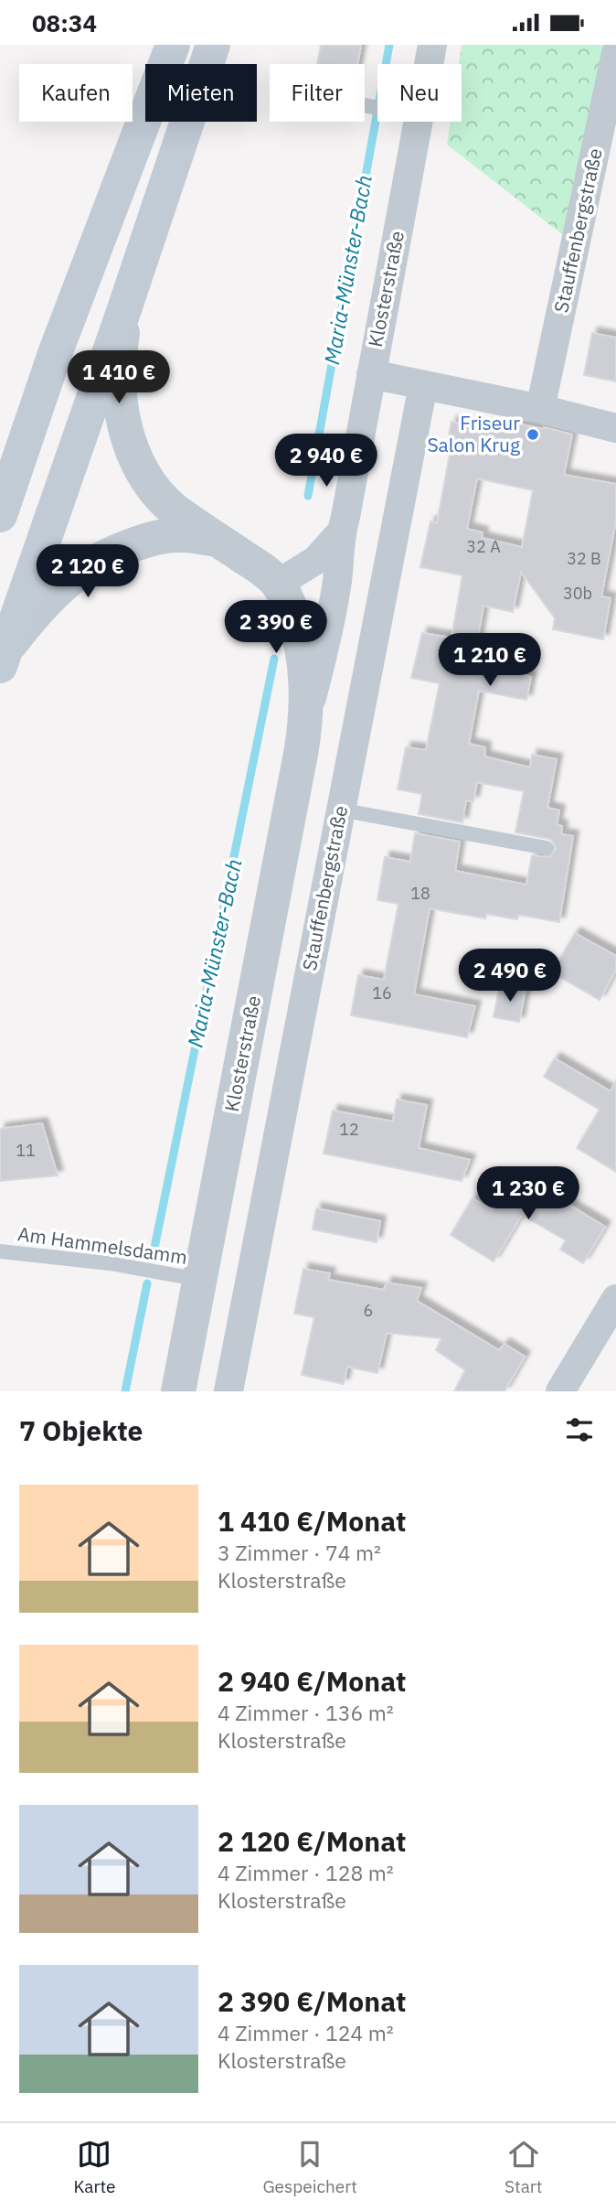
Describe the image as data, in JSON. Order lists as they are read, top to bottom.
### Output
{
  "streets": {
    "street": ["Stauffenbergstraße", "Klosterstraße"],
    "lane": ["Am Hammelsdamm"]
  },
  "crossings": [
    ["Klosterstraße", "Am Hammelsdamm"]
  ],
  "water": ["Maria-Münster-Bach"],
  "places": ["Friseur Salon Krug"],
  "house_numbers": [
    "32 A",
    "32 B",
    "30b",
    "18",
    "16",
    "12",
    "11",
    "6"
  ],
  "page": {
    "status": "08:34",
    "chip": [
      "Kaufen",
      "Mieten",
      "Filter",
      "Neu"
    ],
    "price": [
      "1 410 €",
      "2 940 €",
      "2 120 €",
      "2 390 €",
      "1 210 €",
      "2 490 €",
      "1 230 €"
    ],
    "heading": "7 Objekte",
    "list": [
      {
        "name": "1 410 €/Monat",
        "note": "3 Zimmer · 74 m² · Klosterstraße"
      },
      {
        "name": "2 940 €/Monat",
        "note": "4 Zimmer · 136 m² · Klosterstraße"
      },
      {
        "name": "2 120 €/Monat",
        "note": "4 Zimmer · 128 m² · Klosterstraße"
      },
      {
        "name": "2 390 €/Monat",
        "note": "4 Zimmer · 124 m² · Klosterstraße"
      }
    ],
    "tabs": ["Karte", "Gespeichert", "Start"]
  }
}
